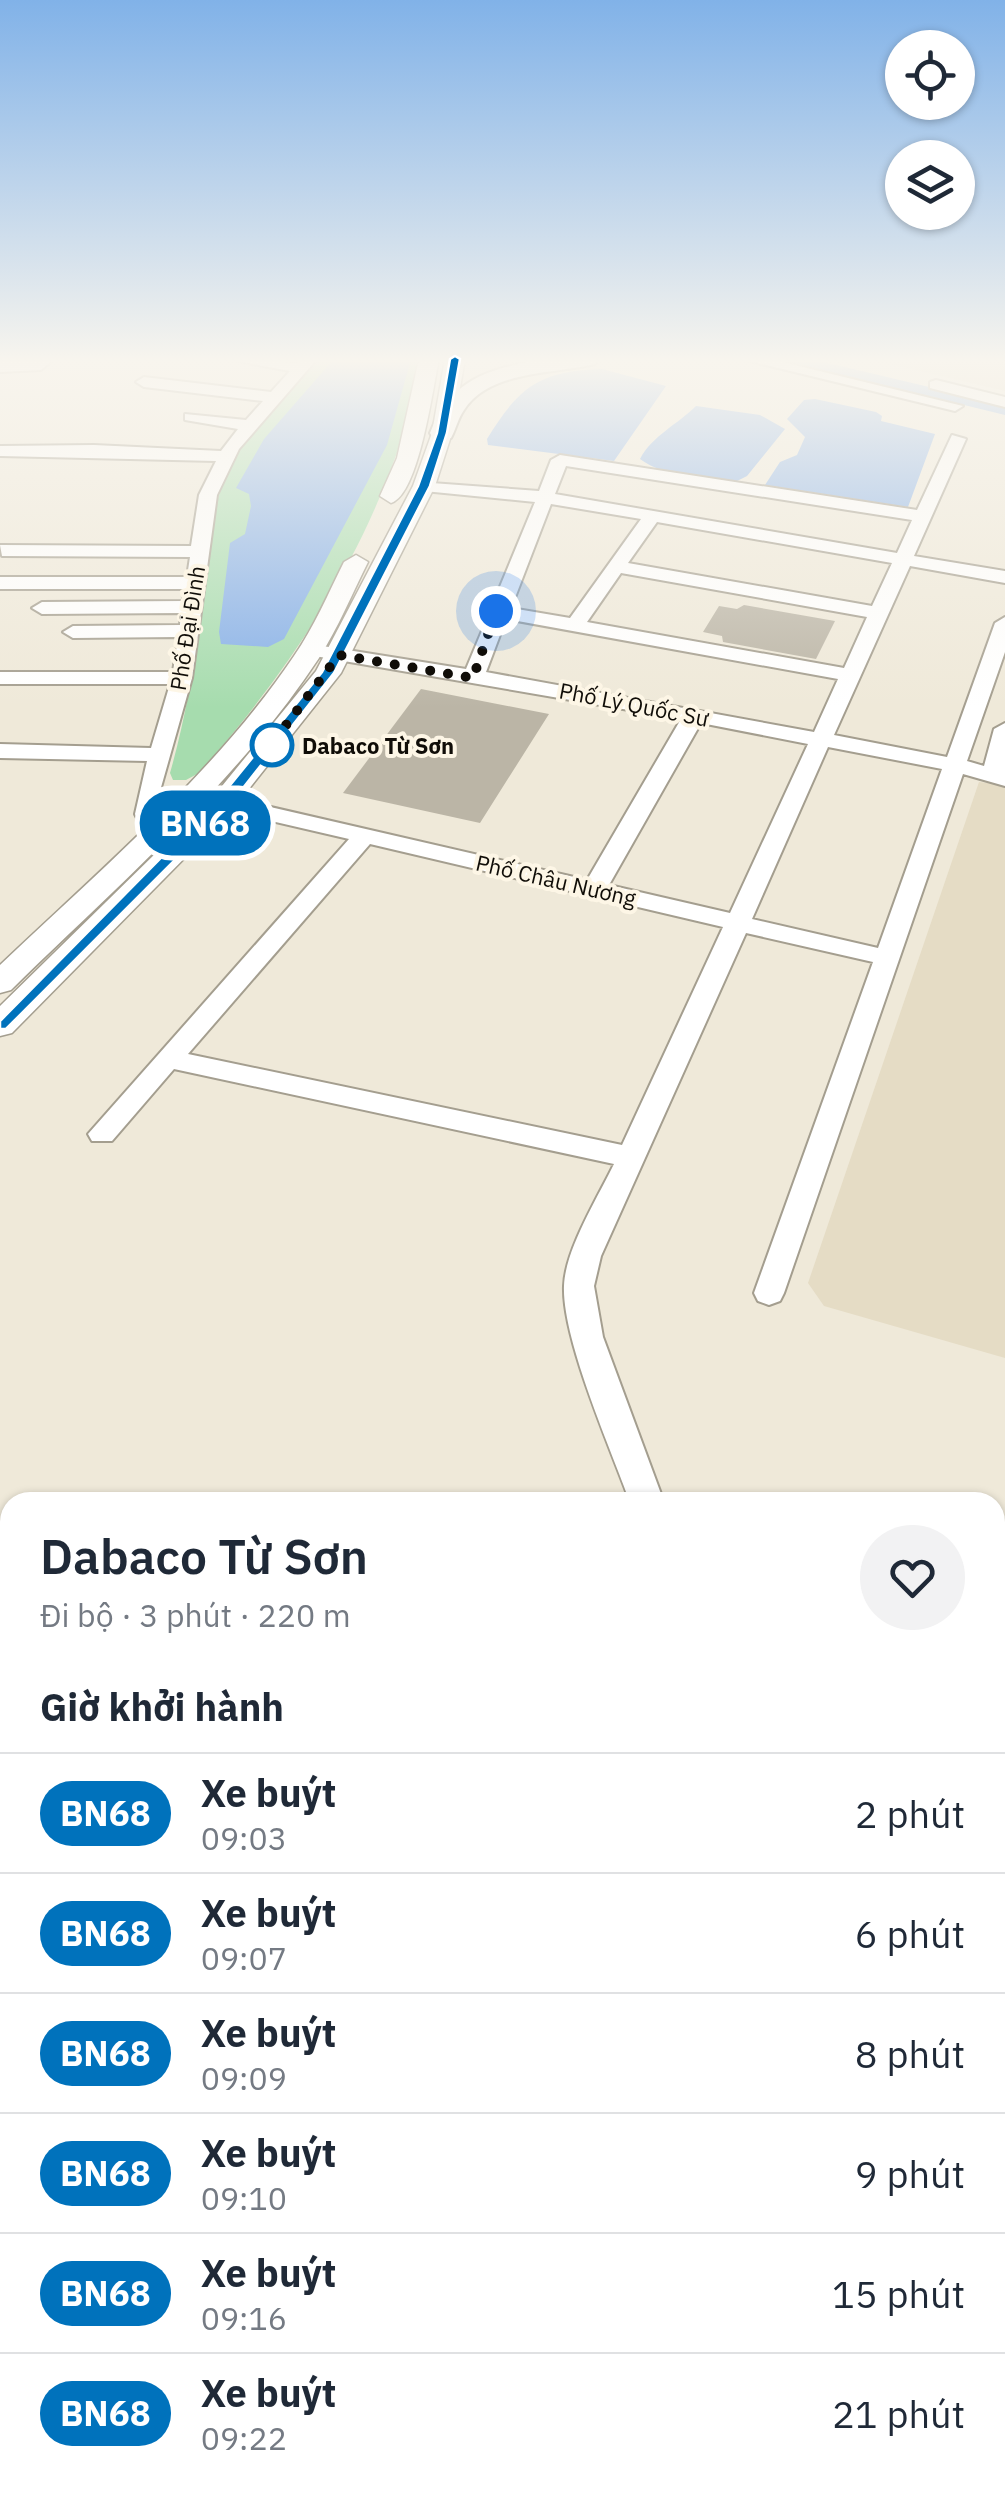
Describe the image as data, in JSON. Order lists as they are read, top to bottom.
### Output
{
  "streets": {
    "street": ["Phố Đại Đình", "Phố Lý Quốc Sư", "Phố Châu Nương"]
  },
  "places": ["Dabaco Từ Sơn"],
  "lines": ["bus line BN68"],
  "page": {
    "on_map": "BN68",
    "heading": [
      ["Dabaco Từ Sơn", "Đi bộ · 3 phút · 220 m"],
      "Giờ khởi hành"
    ],
    "list": [
      {
        "mark": "BN68",
        "name": "Xe buýt",
        "note": "09:03",
        "value": "2 phút"
      },
      {
        "mark": "BN68",
        "name": "Xe buýt",
        "note": "09:07",
        "value": "6 phút"
      },
      {
        "mark": "BN68",
        "name": "Xe buýt",
        "note": "09:09",
        "value": "8 phút"
      },
      {
        "mark": "BN68",
        "name": "Xe buýt",
        "note": "09:10",
        "value": "9 phút"
      },
      {
        "mark": "BN68",
        "name": "Xe buýt",
        "note": "09:16",
        "value": "15 phút"
      },
      {
        "mark": "BN68",
        "name": "Xe buýt",
        "note": "09:22",
        "value": "21 phút"
      }
    ]
  }
}
